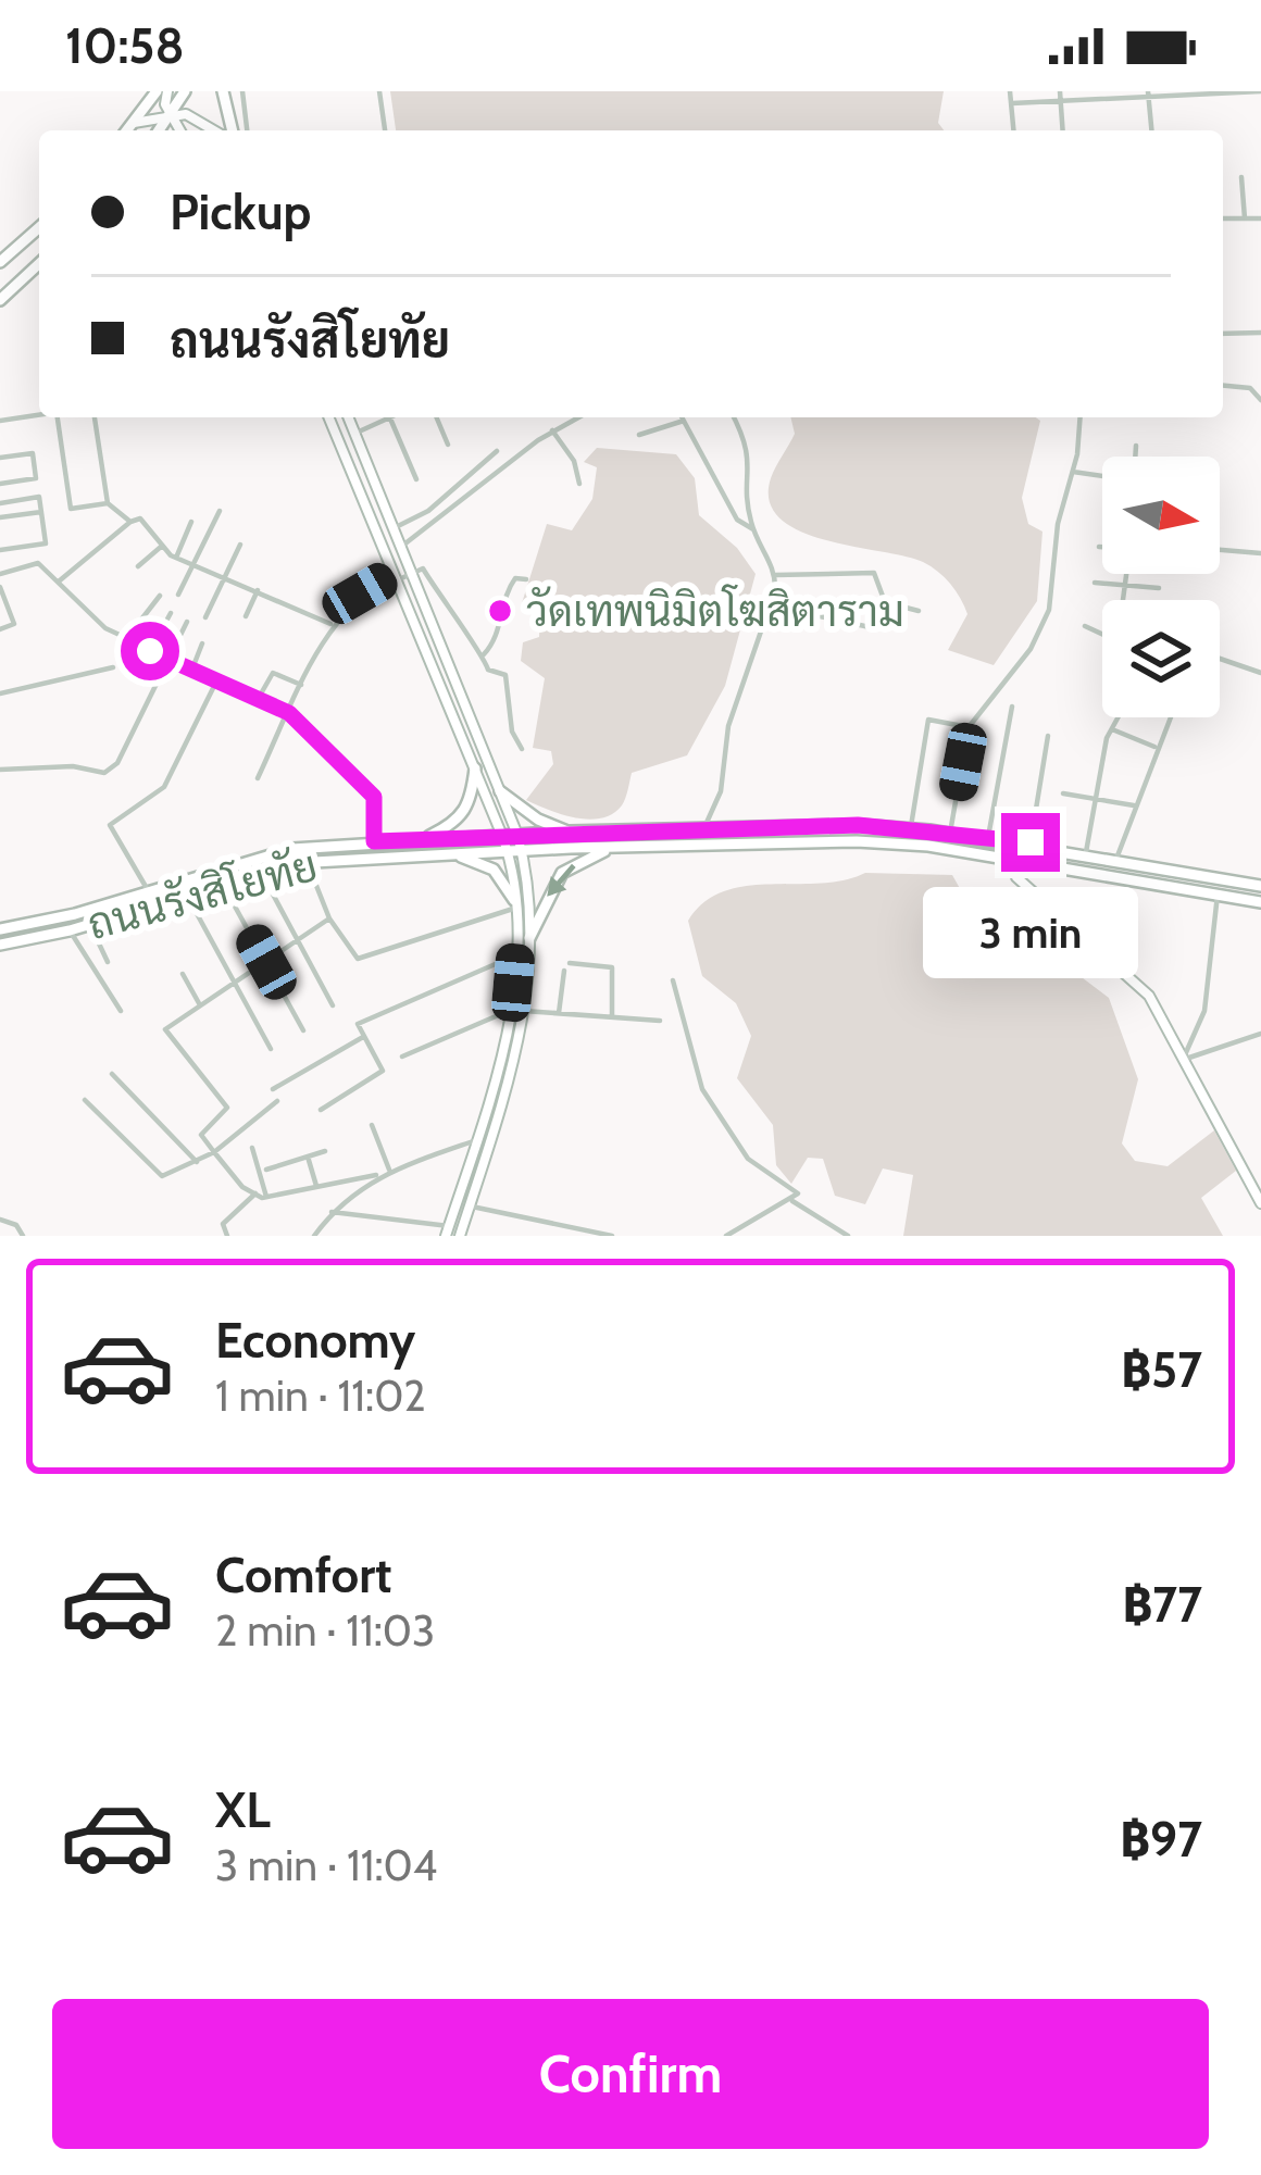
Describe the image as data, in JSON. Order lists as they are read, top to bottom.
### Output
{
  "streets": {
    "main road": ["ถนนรังสิโยทัย"]
  },
  "places": ["วัดเทพนิมิตโฆสิตาราม"],
  "north": "right",
  "page": {
    "status": "10:58",
    "banner": ["Pickup", "ถนนรังสิโยทัย"],
    "bubble": "3 min",
    "list": [
      {
        "name": "Economy",
        "note": "1 min · 11:02",
        "value": "฿57"
      },
      {
        "name": "Comfort",
        "note": "2 min · 11:03",
        "value": "฿77"
      },
      {
        "name": "XL",
        "note": "3 min · 11:04",
        "value": "฿97"
      }
    ],
    "buttons": "Confirm"
  }
}
